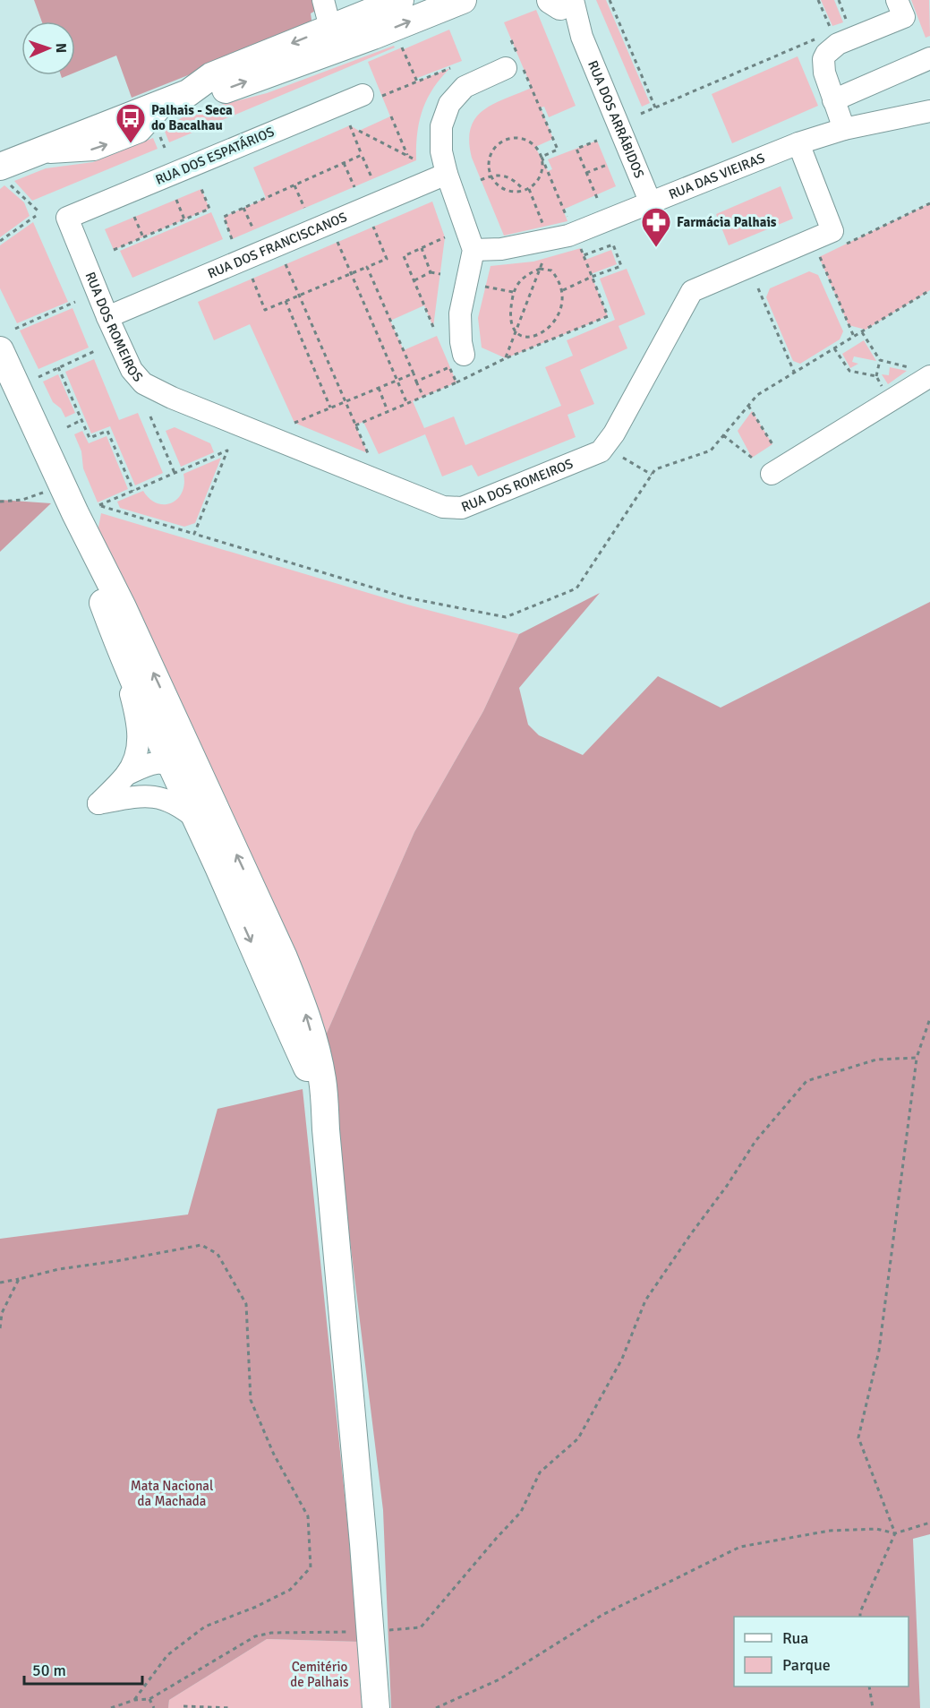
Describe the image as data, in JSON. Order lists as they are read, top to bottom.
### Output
{
  "streets": {
    "street": [
      "RUA DOS ARRÁBIDOS",
      "RUA DOS ESPATÁRIOS",
      "RUA DAS VIEIRAS",
      "RUA DOS FRANCISCANOS",
      "RUA DOS ROMEIROS"
    ]
  },
  "crossings": [
    ["RUA DOS ARRÁBIDOS", "RUA DAS VIEIRAS"],
    ["RUA DOS ESPATÁRIOS", "RUA DOS ROMEIROS"],
    ["RUA DAS VIEIRAS", "RUA DOS ROMEIROS"],
    ["RUA DOS FRANCISCANOS", "RUA DOS ROMEIROS"]
  ],
  "parks": ["Mata Nacional da Machada", "Cemitério de Palhais"],
  "places": {
    "bus stop": ["Palhais - Seca do Bacalhau"],
    "pharmacy": ["Farmácia Palhais"]
  },
  "legend": ["Rua", "Parque"],
  "scale_bar": "50 m",
  "north": "right"
}
